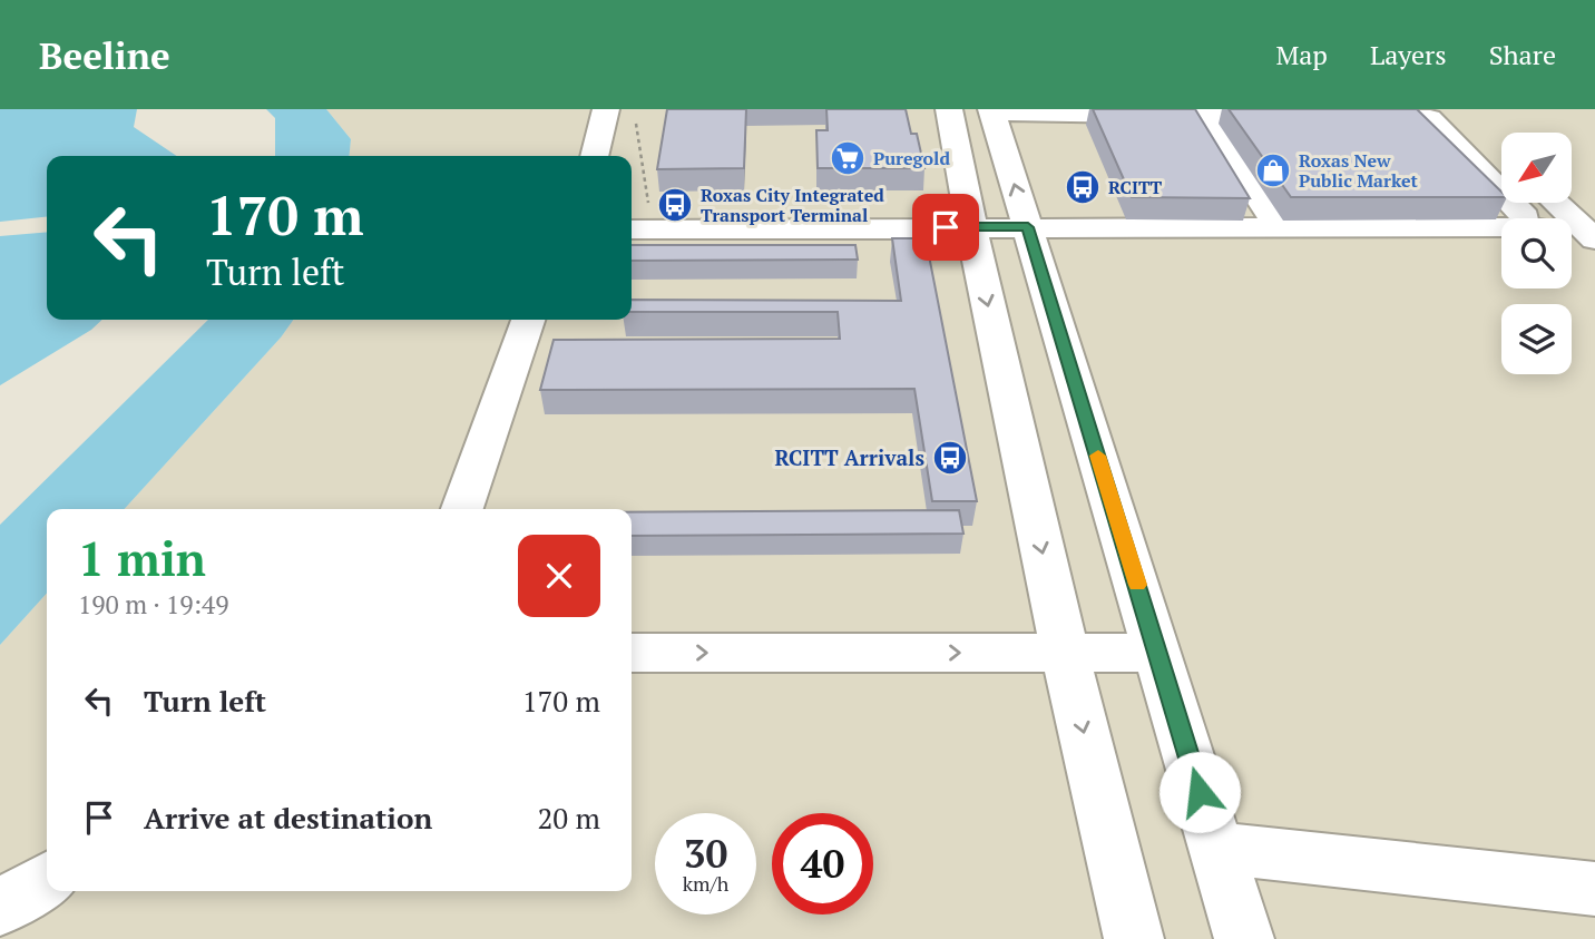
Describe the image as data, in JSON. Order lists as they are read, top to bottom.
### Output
{
  "places": {
    "supermarket": ["Puregold"],
    "shop": ["Roxas New Public Market"],
    "bus stop": ["RCITT", "Roxas City Integrated Transport Terminal", "RCITT Arrivals"]
  },
  "north": "bottom left",
  "page": {
    "header": "Beeline",
    "nav": ["Map", "Layers", "Share"],
    "turn": ["170 m", "Turn left"],
    "heading": ["1 min", "190 m · 19:49"],
    "list": [
      {
        "name": "Turn left",
        "value": "170 m"
      },
      {
        "name": "Arrive at destination",
        "value": "20 m"
      }
    ],
    "speed": "30 km/h",
    "limit": "40"
  }
}
